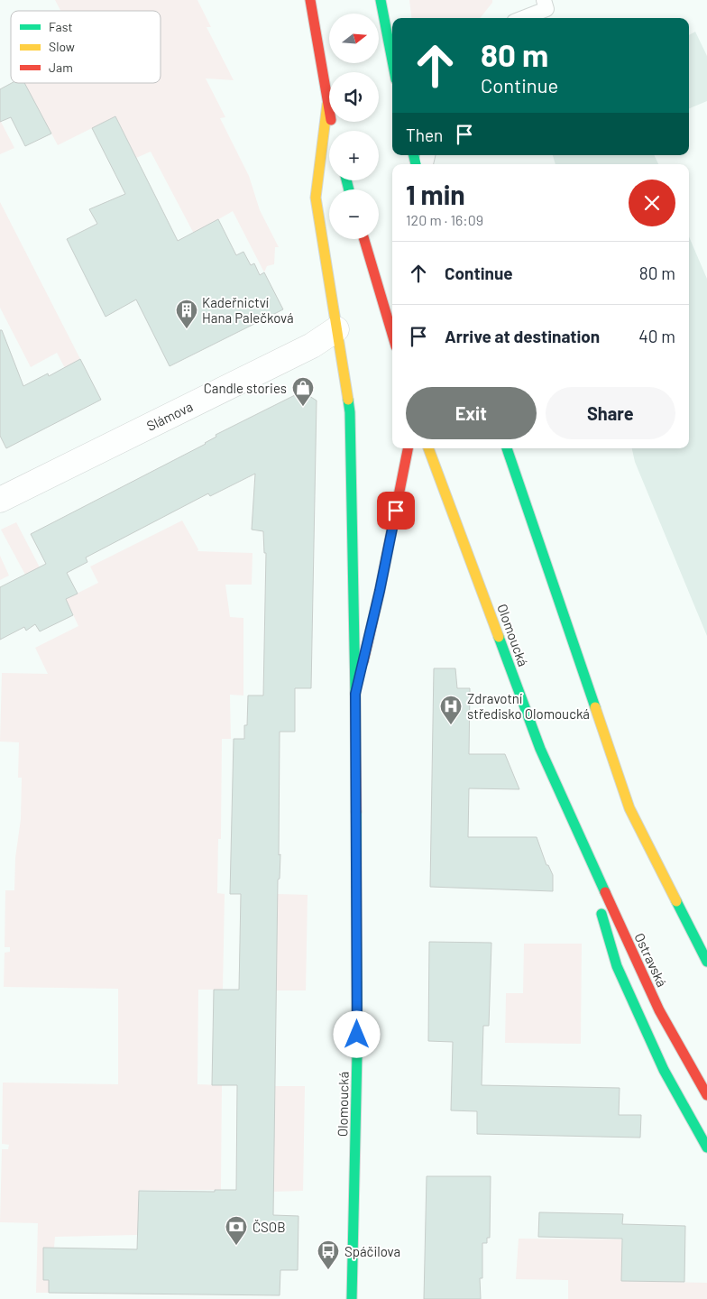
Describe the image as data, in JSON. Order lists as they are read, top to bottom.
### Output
{
  "streets": {
    "main road": ["Olomoucká", "Ostravská"],
    "street": ["Slámova"]
  },
  "crossings": [
    ["Olomoucká", "Ostravská"]
  ],
  "places": {
    "building": ["Kadeřnictví Hana Palečková"],
    "shop": ["Candle stories"],
    "hospital": ["Zdravotní středisko Olomoucká"],
    "bank": ["ČSOB"],
    "bus stop": ["Spáčilova"]
  },
  "legend": ["Fast", "Slow", "Jam"],
  "north": "right",
  "page": {
    "map_buttons": ["+", "−"],
    "turn": ["80 m", "Continue"],
    "then": "Then",
    "heading": ["1 min", "120 m · 16:09"],
    "list": [
      {
        "name": "Continue",
        "value": "80 m"
      },
      {
        "name": "Arrive at destination",
        "value": "40 m"
      }
    ],
    "buttons": ["Exit", "Share"]
  }
}
